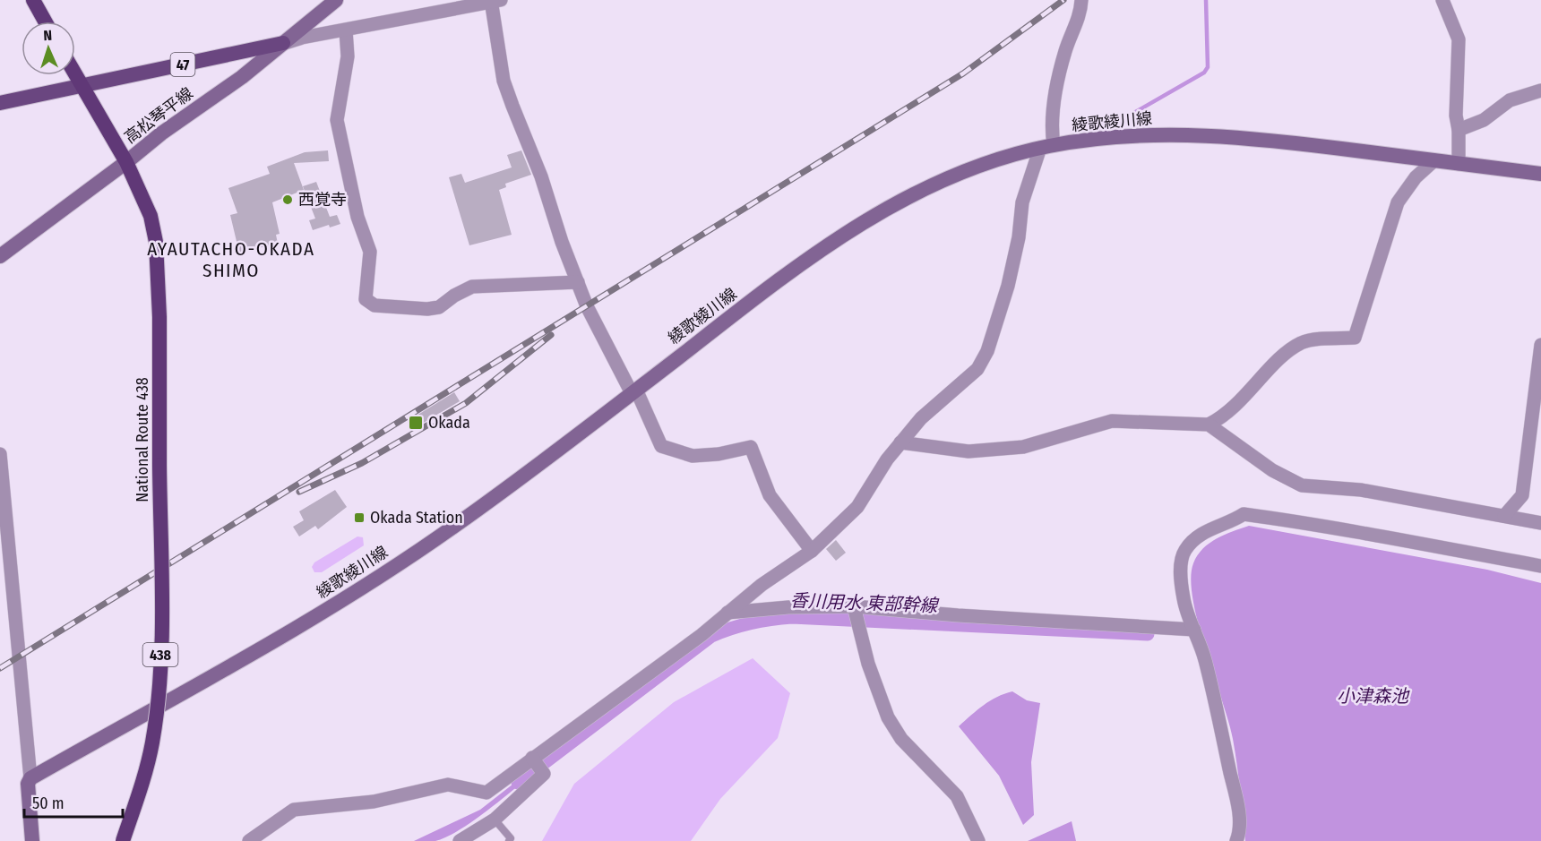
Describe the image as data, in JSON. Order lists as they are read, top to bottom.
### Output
{
  "streets": {
    "highway": ["National Route 438", "438"],
    "main road": ["47", "高松琴平線", "綾歌綾川線"]
  },
  "crossings": [
    ["47", "高松琴平線"],
    ["47", "National Route 438"],
    ["高松琴平線", "National Route 438"]
  ],
  "districts": ["AYAUTACHO-OKADA SHIMO"],
  "water": ["香川用水 東部幹線", "小津森池"],
  "places": {
    "other": ["西覚寺"],
    "transit": ["Okada", "Okada Station"]
  },
  "scale_bar": "50 m",
  "north": "top"
}
